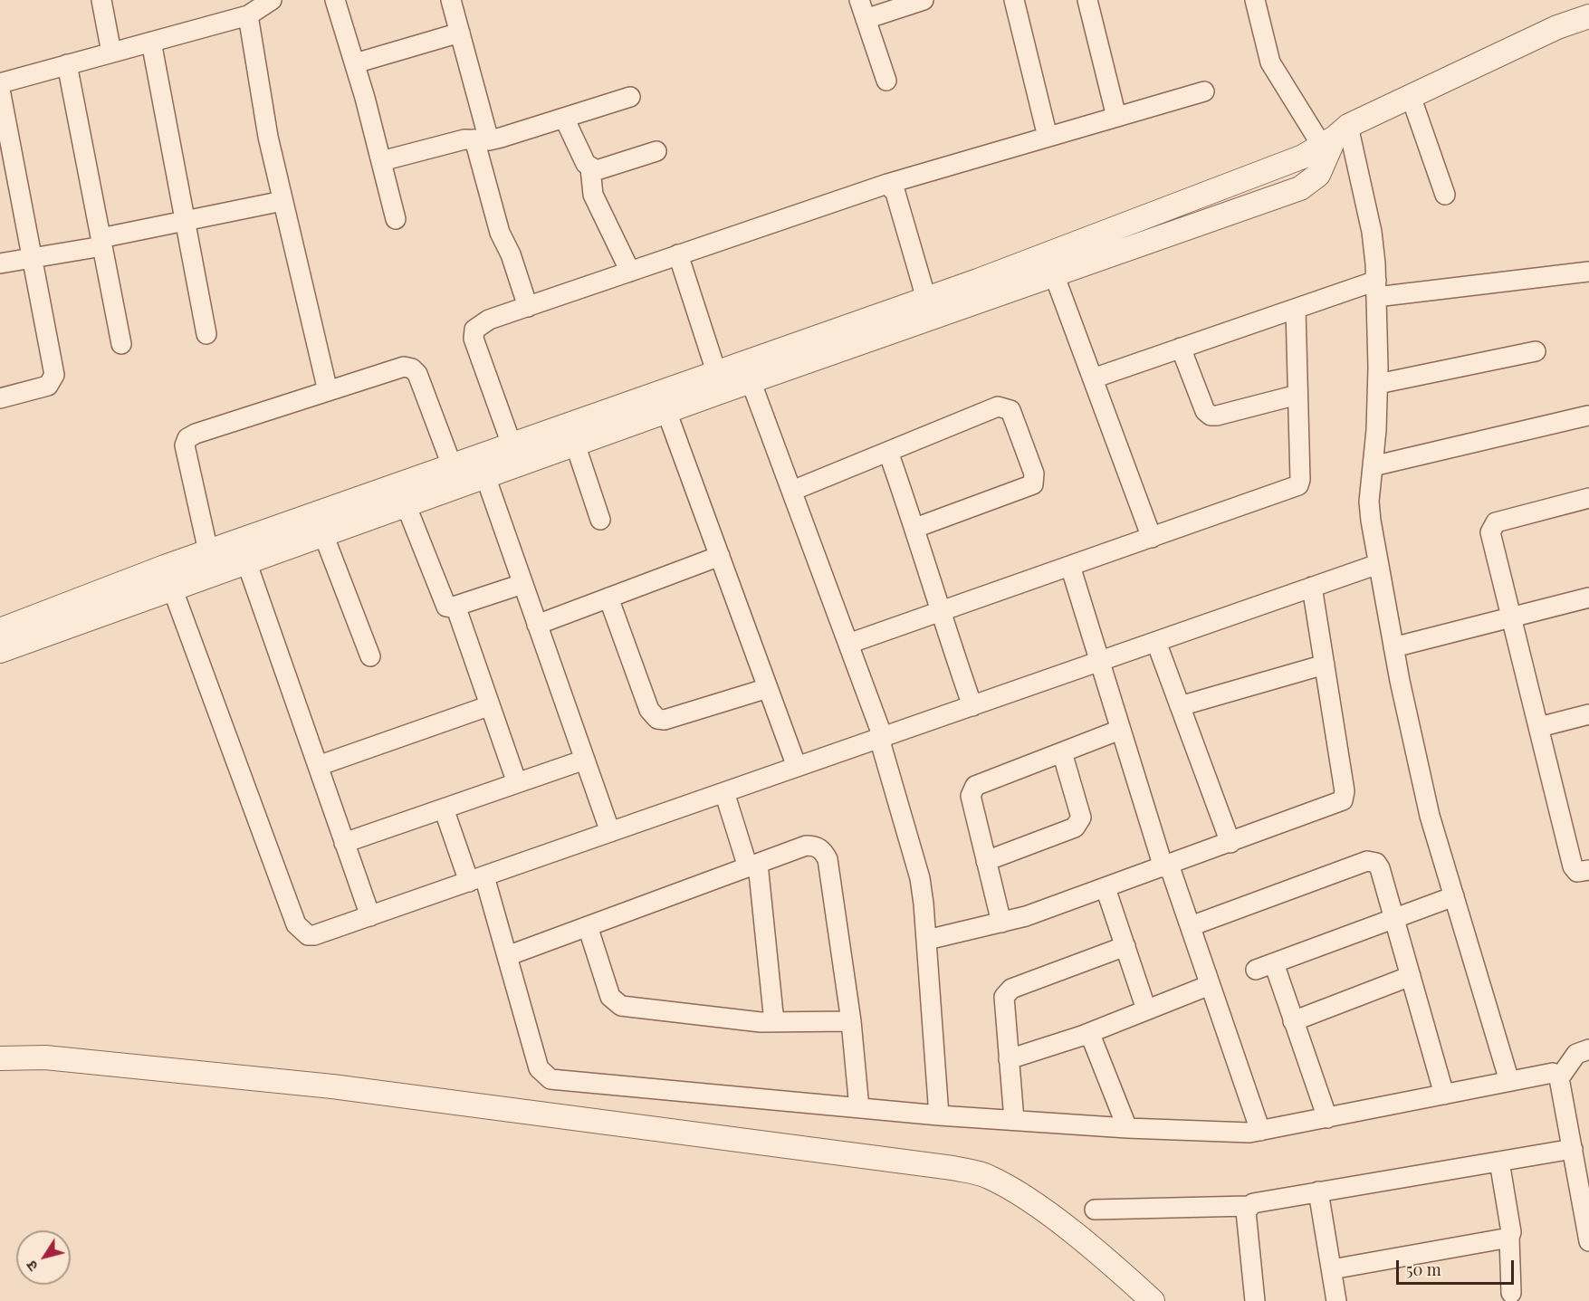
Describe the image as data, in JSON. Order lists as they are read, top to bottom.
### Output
{
  "scale_bar": "50 m",
  "north": "bottom left"
}
